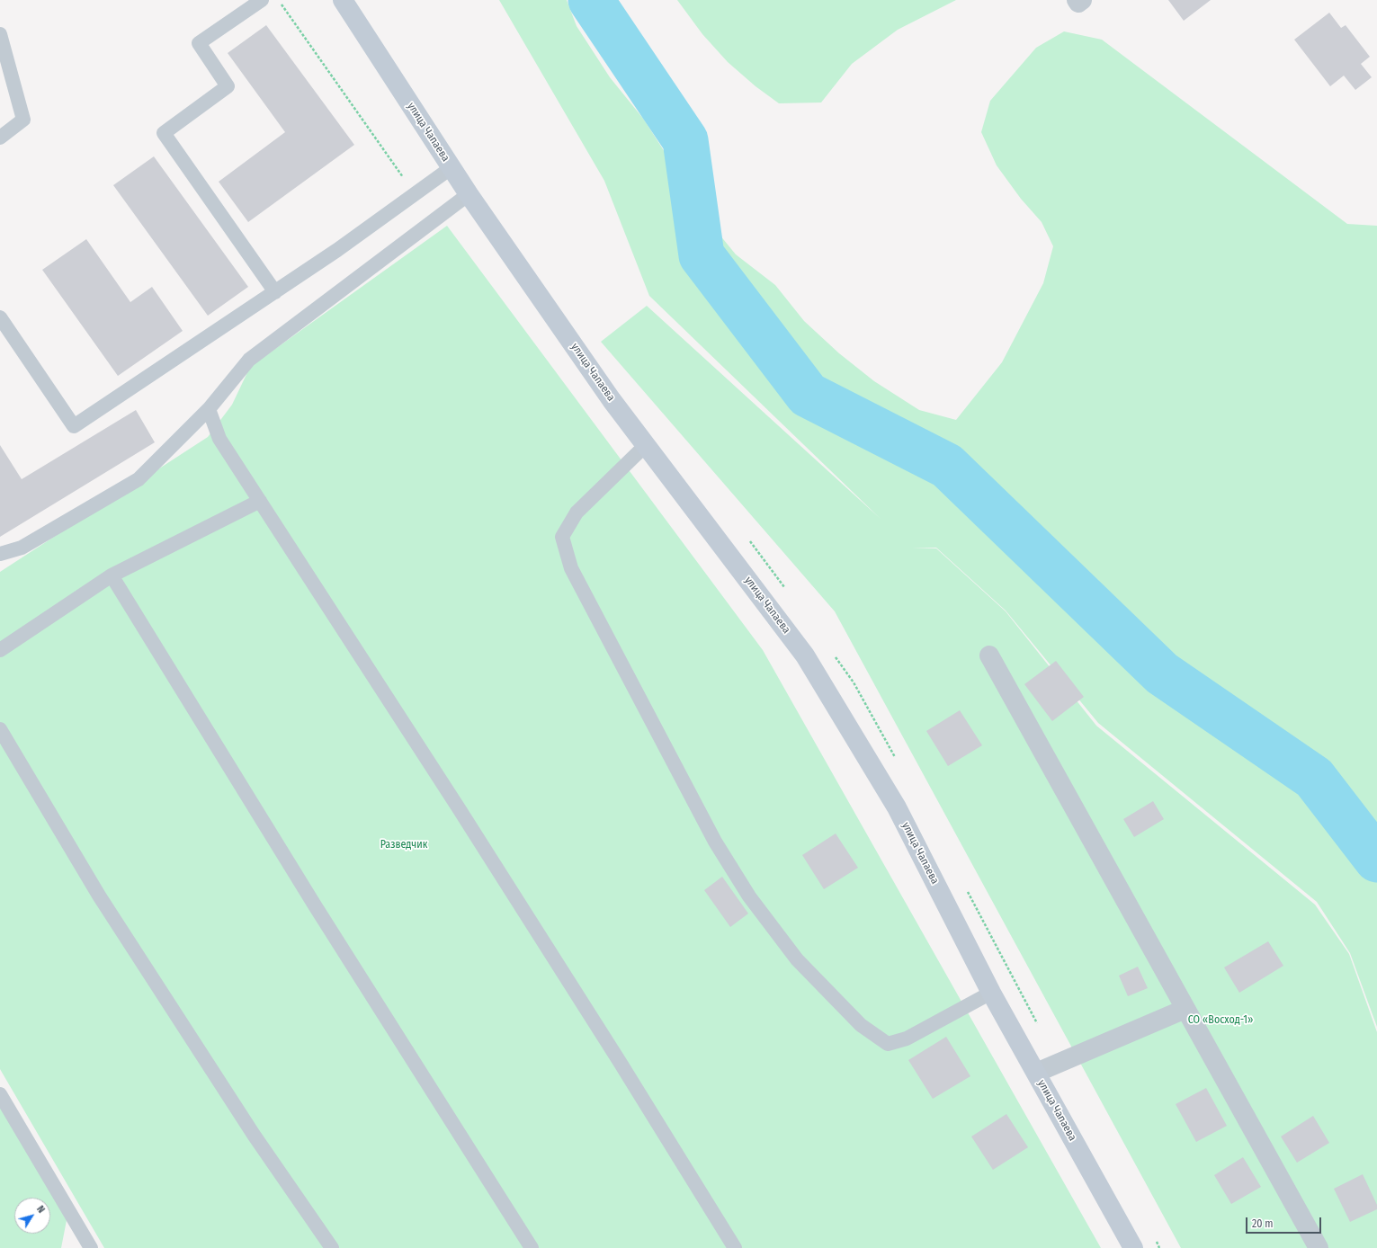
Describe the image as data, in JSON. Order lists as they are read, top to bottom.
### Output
{
  "streets": {
    "street": ["улица Чапаева"]
  },
  "parks": ["Разведчик", "СО «Восход-1»"],
  "scale_bar": "20 m",
  "north": "top right"
}
